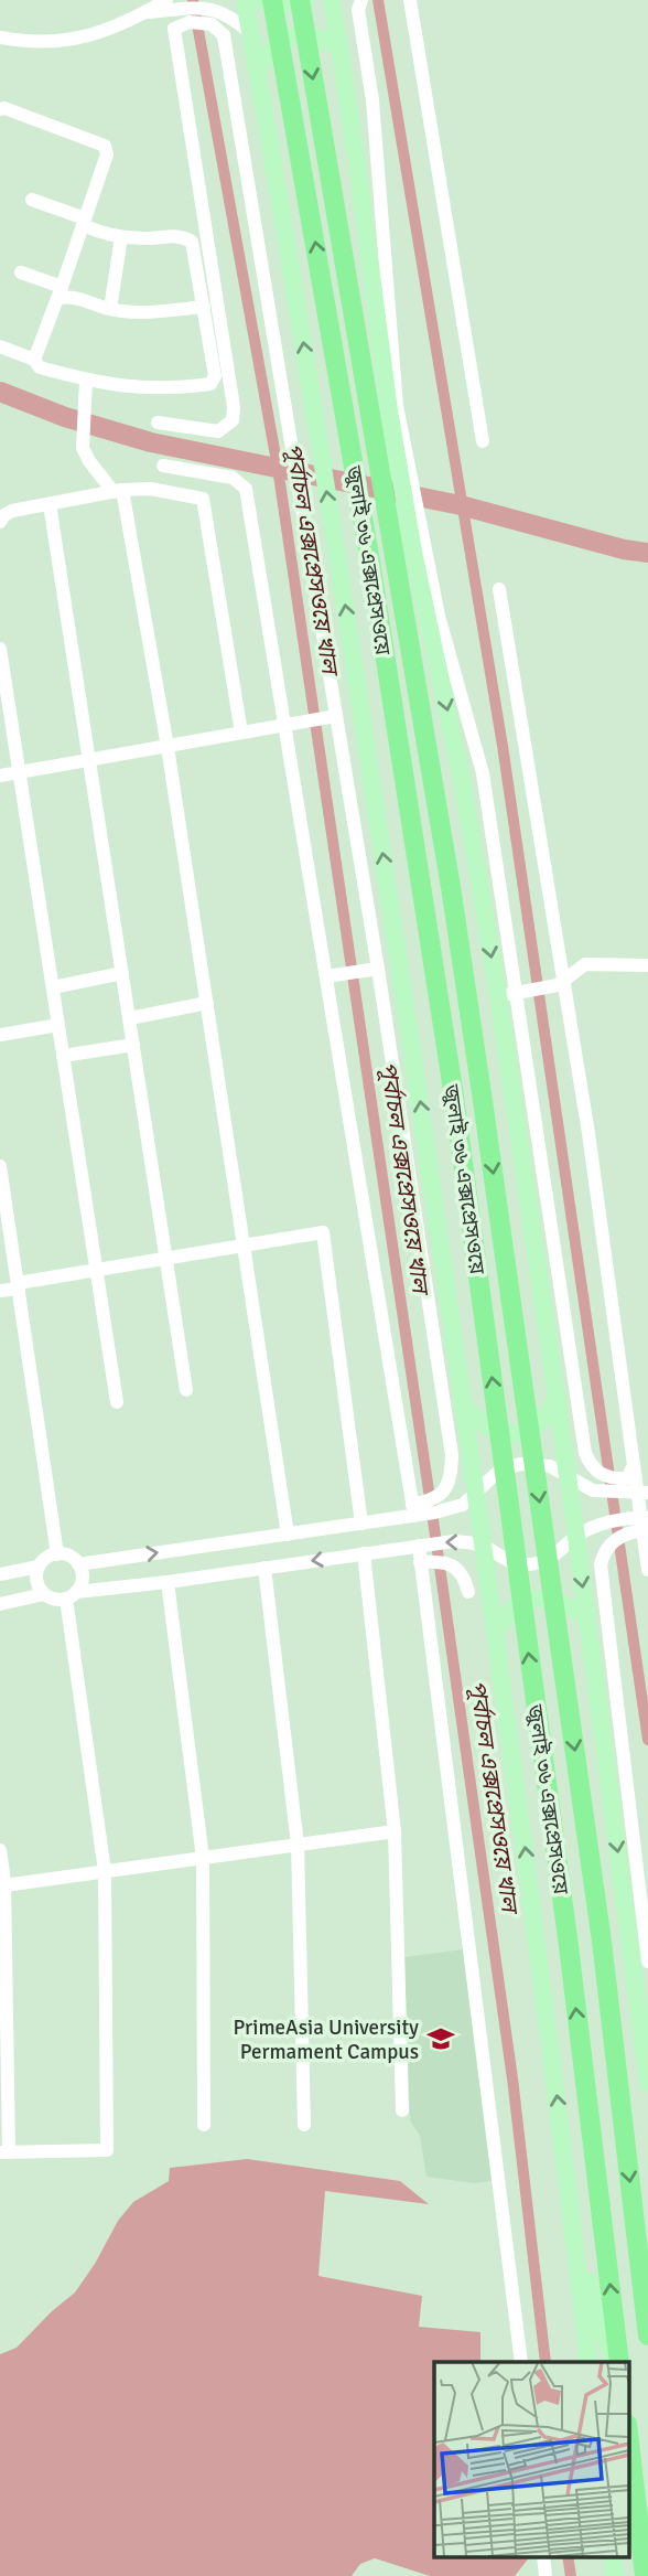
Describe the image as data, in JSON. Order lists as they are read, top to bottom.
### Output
{
  "streets": {
    "highway": ["জুলাই ৩৬ এক্সপ্রেসওয়ে"]
  },
  "water": ["পূর্বাচল এক্সপ্রেসওয়ে খাল"],
  "places": {
    "school or university": ["PrimeAsia University Permament Campus"]
  }
}
